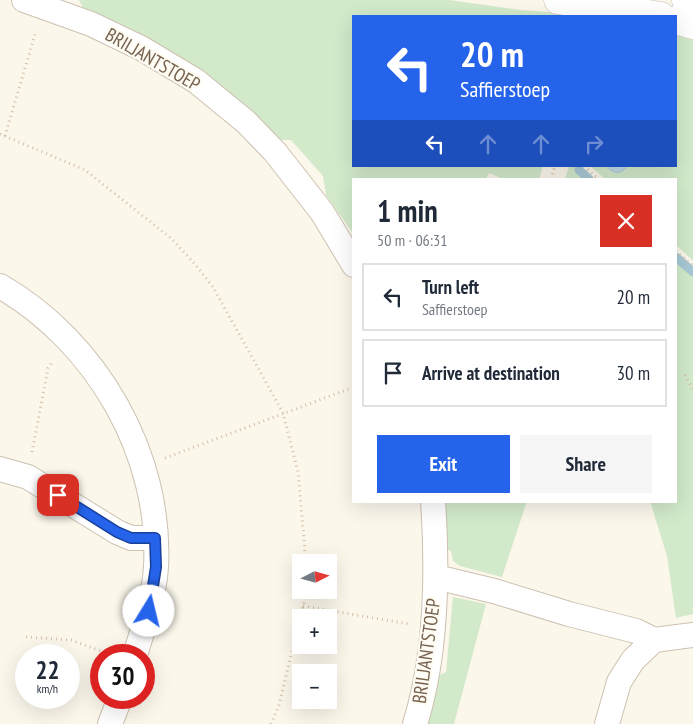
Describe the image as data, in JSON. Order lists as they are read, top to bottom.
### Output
{
  "streets": {
    "street": ["BRILJANTSTOEP"]
  },
  "north": "right",
  "page": {
    "turn": ["20 m", "Saffierstoep"],
    "heading": ["1 min", "50 m · 06:31"],
    "list": [
      {
        "name": "Turn left",
        "note": "Saffierstoep",
        "value": "20 m"
      },
      {
        "name": "Arrive at destination",
        "value": "30 m"
      }
    ],
    "buttons": ["Exit", "Share"],
    "map_buttons": ["+", "−"],
    "speed": "22 km/h",
    "limit": "30"
  }
}
